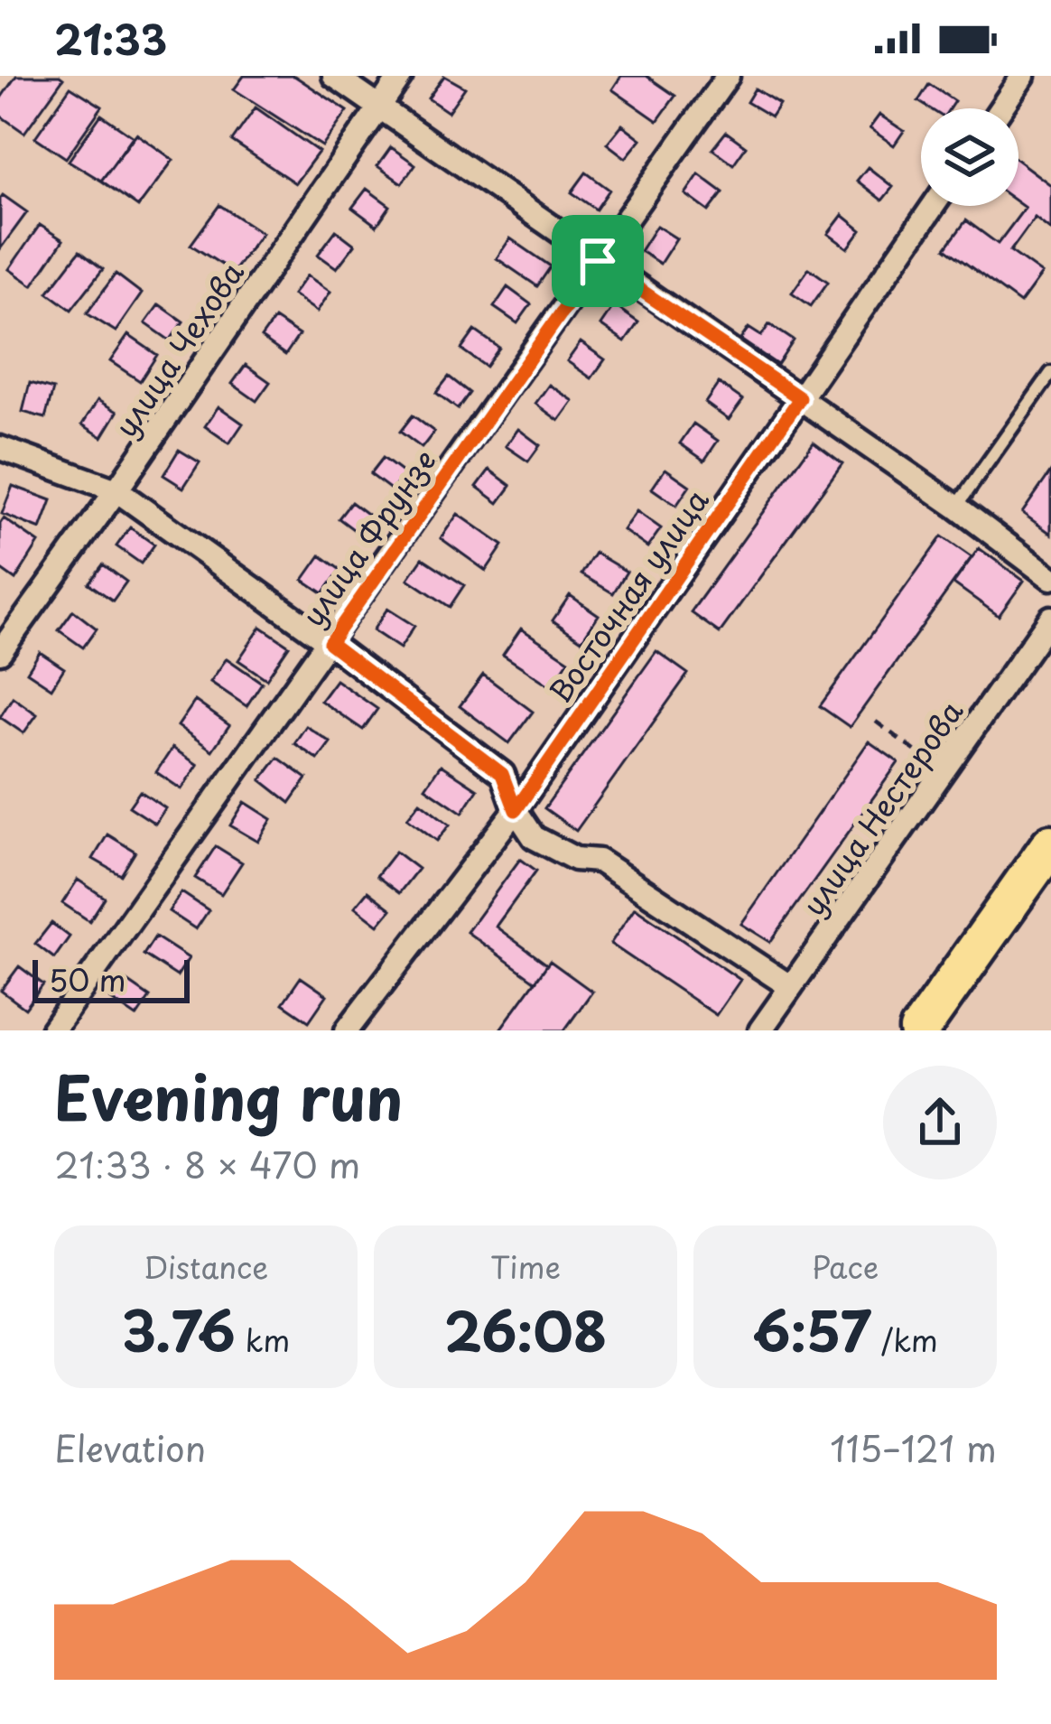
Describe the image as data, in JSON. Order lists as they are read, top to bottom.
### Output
{
  "streets": {
    "street": [
      "улица Чехова",
      "улица Фрунзе",
      "Восточная улица",
      "улица Нестерова"
    ]
  },
  "scale_bar": "50 m",
  "page": {
    "status": "21:33",
    "scale": "50 m",
    "heading": ["Evening run", "21:33 · 8 × 470 m"],
    "stats": [
      ["Distance", "3.76 km"],
      ["Time", "26:08"],
      ["Pace", "6:57 /km"]
    ],
    "chart": ["Elevation", "115–121 m"]
  }
}
